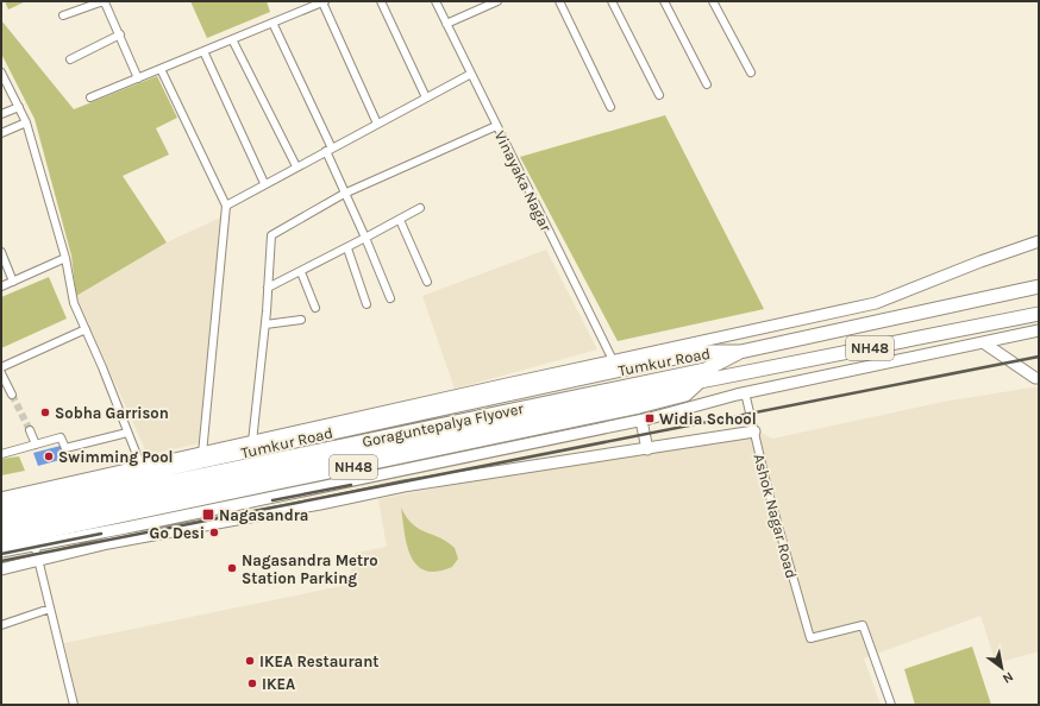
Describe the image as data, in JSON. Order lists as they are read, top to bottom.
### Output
{
  "streets": {
    "highway": ["NH48", "Tumkur Road", "Goraguntepalya Flyover"],
    "street": ["Vinayaka Nagar", "Ashok Nagar Road"]
  },
  "crossings": [
    ["NH48", "Tumkur Road"],
    ["NH48", "Goraguntepalya Flyover"],
    ["Tumkur Road", "Goraguntepalya Flyover"]
  ],
  "places": {
    "other": [
      "Sobha Garrison",
      "Swimming Pool",
      "Go Desi",
      "Nagasandra Metro Station Parking",
      "IKEA Restaurant",
      "IKEA"
    ],
    "transit": ["Widia School", "Nagasandra"]
  },
  "north": "bottom right"
}
